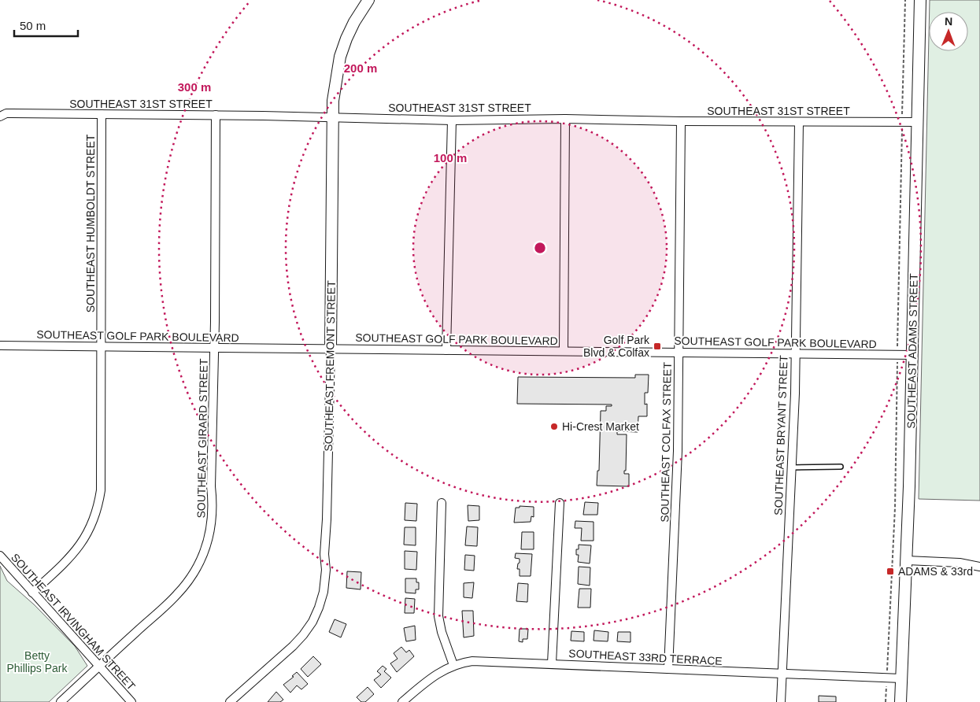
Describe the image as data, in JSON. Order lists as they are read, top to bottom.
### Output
{
  "streets": {
    "main road": ["SOUTHEAST ADAMS STREET", "SOUTHEAST FREMONT STREET"],
    "street": [
      "SOUTHEAST 31ST STREET",
      "SOUTHEAST HUMBOLDT STREET",
      "SOUTHEAST GOLF PARK BOULEVARD",
      "SOUTHEAST BRYANT STREET",
      "SOUTHEAST GIRARD STREET",
      "SOUTHEAST COLFAX STREET",
      "SOUTHEAST IRVINGHAM STREET",
      "SOUTHEAST 33RD TERRACE"
    ]
  },
  "crossings": [
    ["SOUTHEAST 31ST STREET", "SOUTHEAST HUMBOLDT STREET"],
    ["SOUTHEAST 31ST STREET", "SOUTHEAST ADAMS STREET"],
    ["SOUTHEAST 31ST STREET", "SOUTHEAST FREMONT STREET"],
    ["SOUTHEAST 31ST STREET", "SOUTHEAST BRYANT STREET"],
    ["SOUTHEAST 31ST STREET", "SOUTHEAST GIRARD STREET"],
    ["SOUTHEAST 31ST STREET", "SOUTHEAST COLFAX STREET"],
    ["SOUTHEAST HUMBOLDT STREET", "SOUTHEAST GOLF PARK BOULEVARD"],
    ["SOUTHEAST HUMBOLDT STREET", "SOUTHEAST IRVINGHAM STREET"],
    ["SOUTHEAST GOLF PARK BOULEVARD", "SOUTHEAST ADAMS STREET"],
    ["SOUTHEAST GOLF PARK BOULEVARD", "SOUTHEAST FREMONT STREET"],
    ["SOUTHEAST GOLF PARK BOULEVARD", "SOUTHEAST BRYANT STREET"],
    ["SOUTHEAST GOLF PARK BOULEVARD", "SOUTHEAST GIRARD STREET"],
    ["SOUTHEAST GOLF PARK BOULEVARD", "SOUTHEAST COLFAX STREET"],
    ["SOUTHEAST ADAMS STREET", "SOUTHEAST 33RD TERRACE"],
    ["SOUTHEAST BRYANT STREET", "SOUTHEAST 33RD TERRACE"],
    ["SOUTHEAST GIRARD STREET", "SOUTHEAST IRVINGHAM STREET"],
    ["SOUTHEAST COLFAX STREET", "SOUTHEAST 33RD TERRACE"]
  ],
  "parks": ["Betty Phillips Park"],
  "places": {
    "transit": ["Golf Park Blvd & Colfax", "ADAMS & 33rd"],
    "other": ["Hi-Crest Market"]
  },
  "scale_bar": "50 m",
  "north": "top",
  "rings": ["200 m", "300 m", "100 m"]
}
